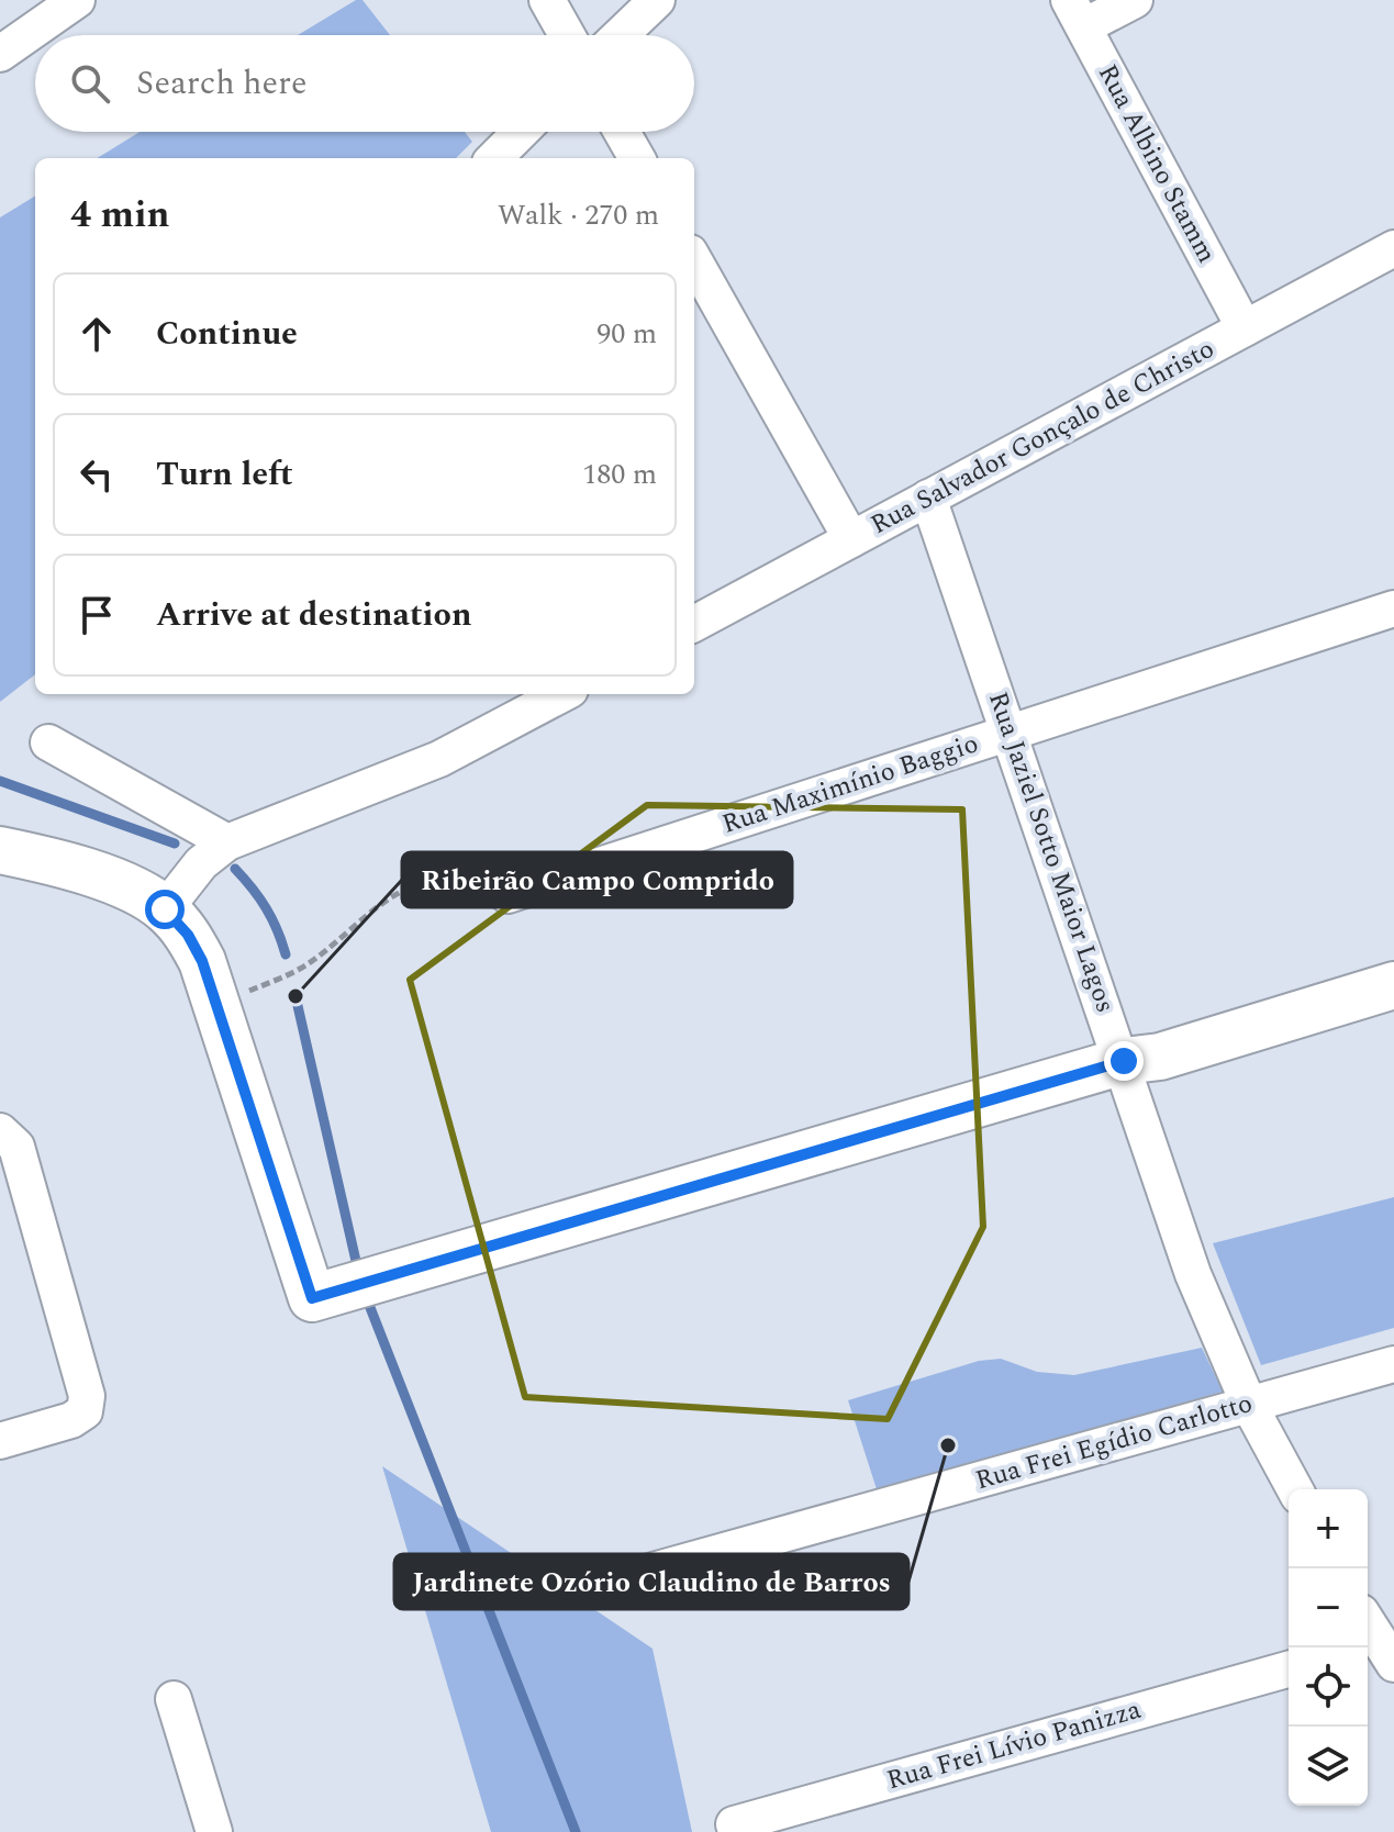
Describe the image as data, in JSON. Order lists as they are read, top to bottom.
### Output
{
  "streets": {
    "street": [
      "Rua Albino Stamm",
      "Rua Salvador Gonçalo de Christo",
      "Rua Maximínio Baggio",
      "Rua Jaziel Sotto Maior Lagos",
      "Rua Frei Egídio Carlotto",
      "Rua Frei Lívio Panizza"
    ]
  },
  "crossings": [
    ["Rua Albino Stamm", "Rua Salvador Gonçalo de Christo"],
    ["Rua Salvador Gonçalo de Christo", "Rua Jaziel Sotto Maior Lagos"],
    ["Rua Maximínio Baggio", "Rua Jaziel Sotto Maior Lagos"],
    ["Rua Jaziel Sotto Maior Lagos", "Rua Frei Egídio Carlotto"]
  ],
  "places": ["Ribeirão Campo Comprido", "Jardinete Ozório Claudino de Barros"],
  "page": {
    "search": "Search here",
    "heading": ["4 min", "Walk · 270 m"],
    "list": [
      ["Continue", "90 m"],
      ["Turn left", "180 m"],
      "Arrive at destination"
    ],
    "map_buttons": ["+", "−"]
  }
}
